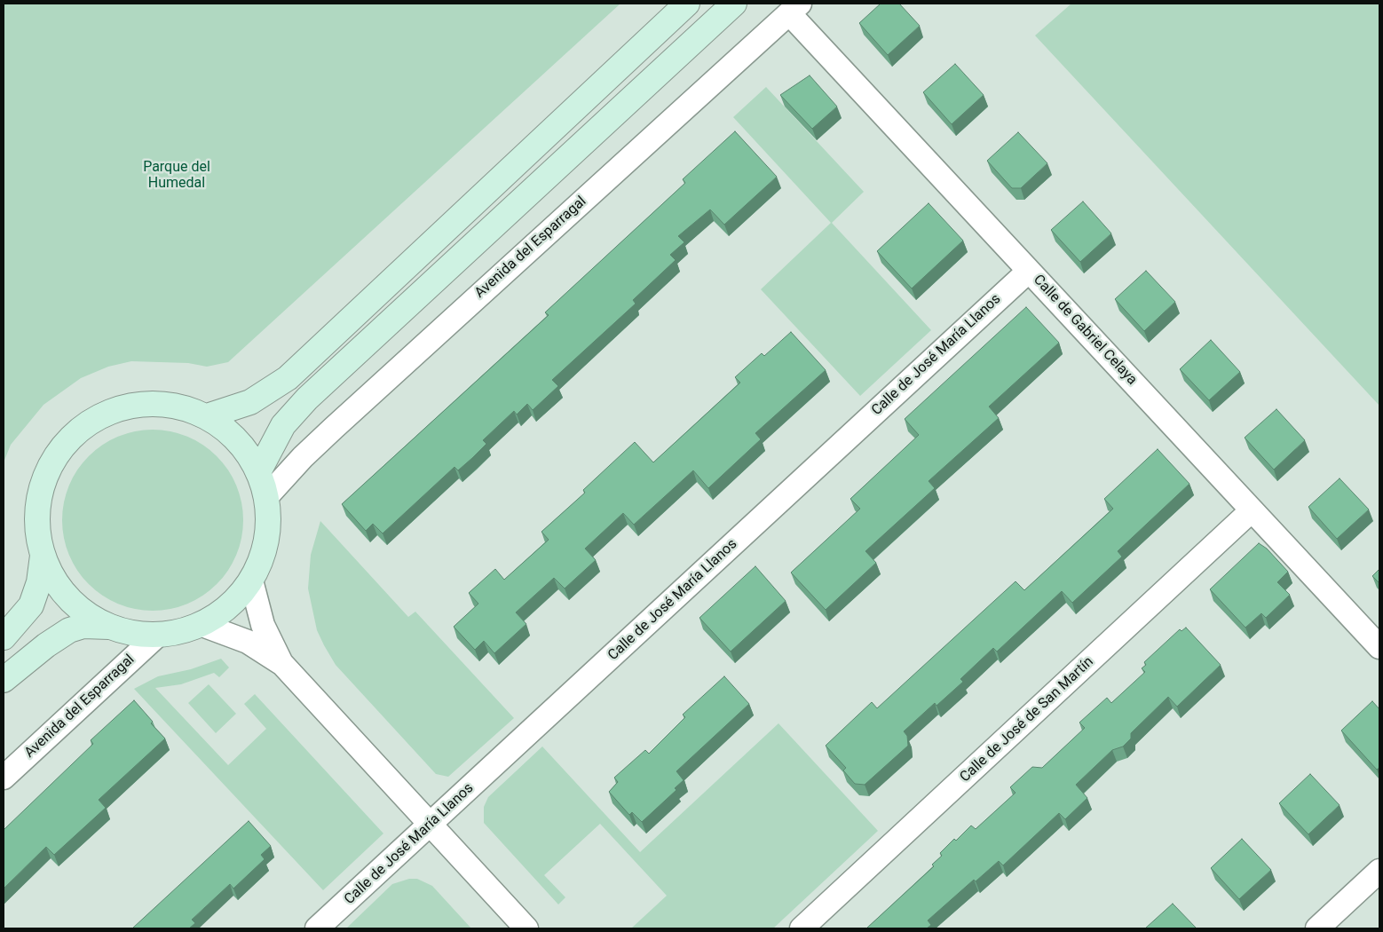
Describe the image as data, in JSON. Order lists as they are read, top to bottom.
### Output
{
  "streets": {
    "street": [
      "Avenida del Esparragal",
      "Calle de Gabriel Celaya",
      "Calle de José María Llanos",
      "Calle de José de San Martín"
    ]
  },
  "crossings": [
    ["Avenida del Esparragal", "Calle de Gabriel Celaya"],
    ["Calle de Gabriel Celaya", "Calle de José María Llanos"],
    ["Calle de Gabriel Celaya", "Calle de José de San Martín"]
  ],
  "parks": ["Parque del Humedal"]
}
